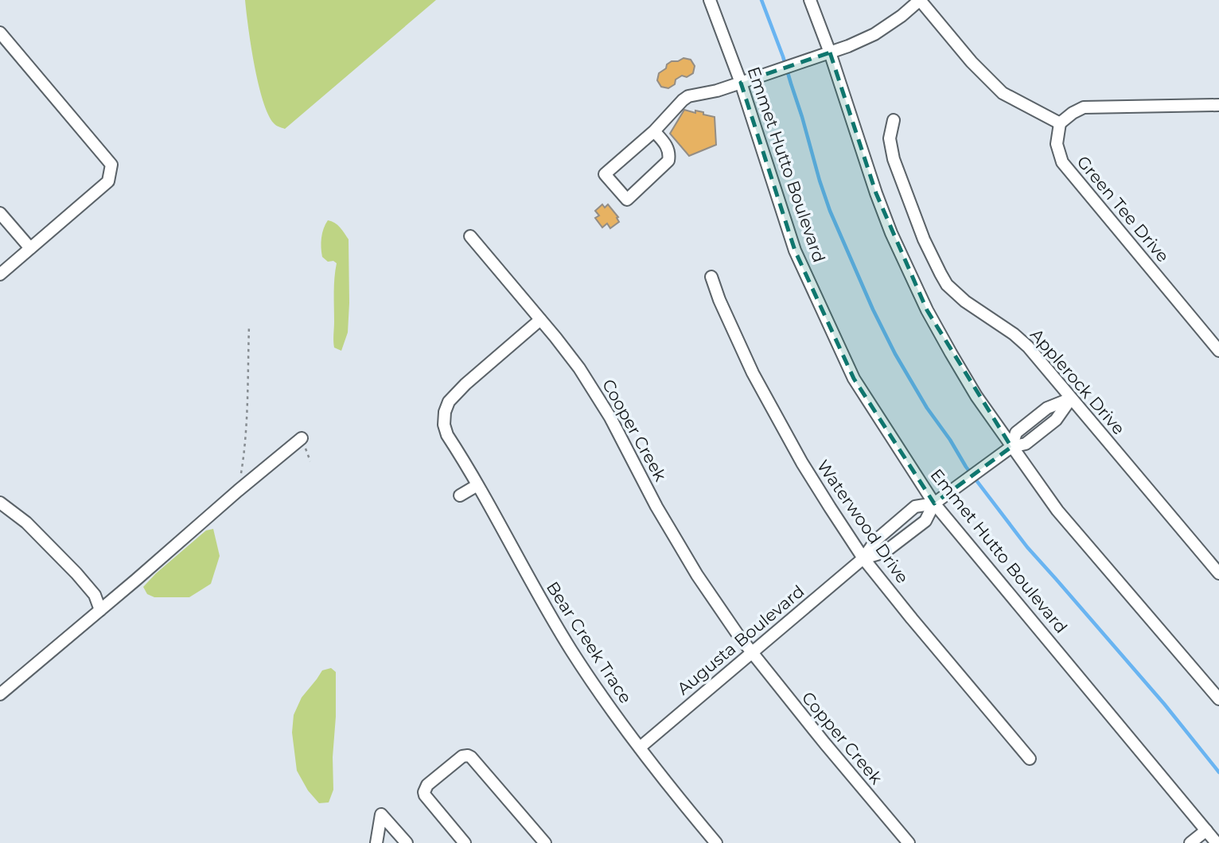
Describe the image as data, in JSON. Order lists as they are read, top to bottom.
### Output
{
  "streets": {
    "street": [
      "Emmet Hutto Boulevard",
      "Green Tee Drive",
      "Applerock Drive",
      "Cooper Creek",
      "Waterwood Drive",
      "Augusta Boulevard",
      "Bear Creek Trace",
      "Copper Creek"
    ]
  },
  "crossings": [
    ["Emmet Hutto Boulevard", "Augusta Boulevard"],
    ["Applerock Drive", "Augusta Boulevard"],
    ["Cooper Creek", "Augusta Boulevard"],
    ["Cooper Creek", "Bear Creek Trace"],
    ["Cooper Creek", "Copper Creek"],
    ["Waterwood Drive", "Augusta Boulevard"],
    ["Augusta Boulevard", "Bear Creek Trace"],
    ["Augusta Boulevard", "Copper Creek"]
  ]
}
